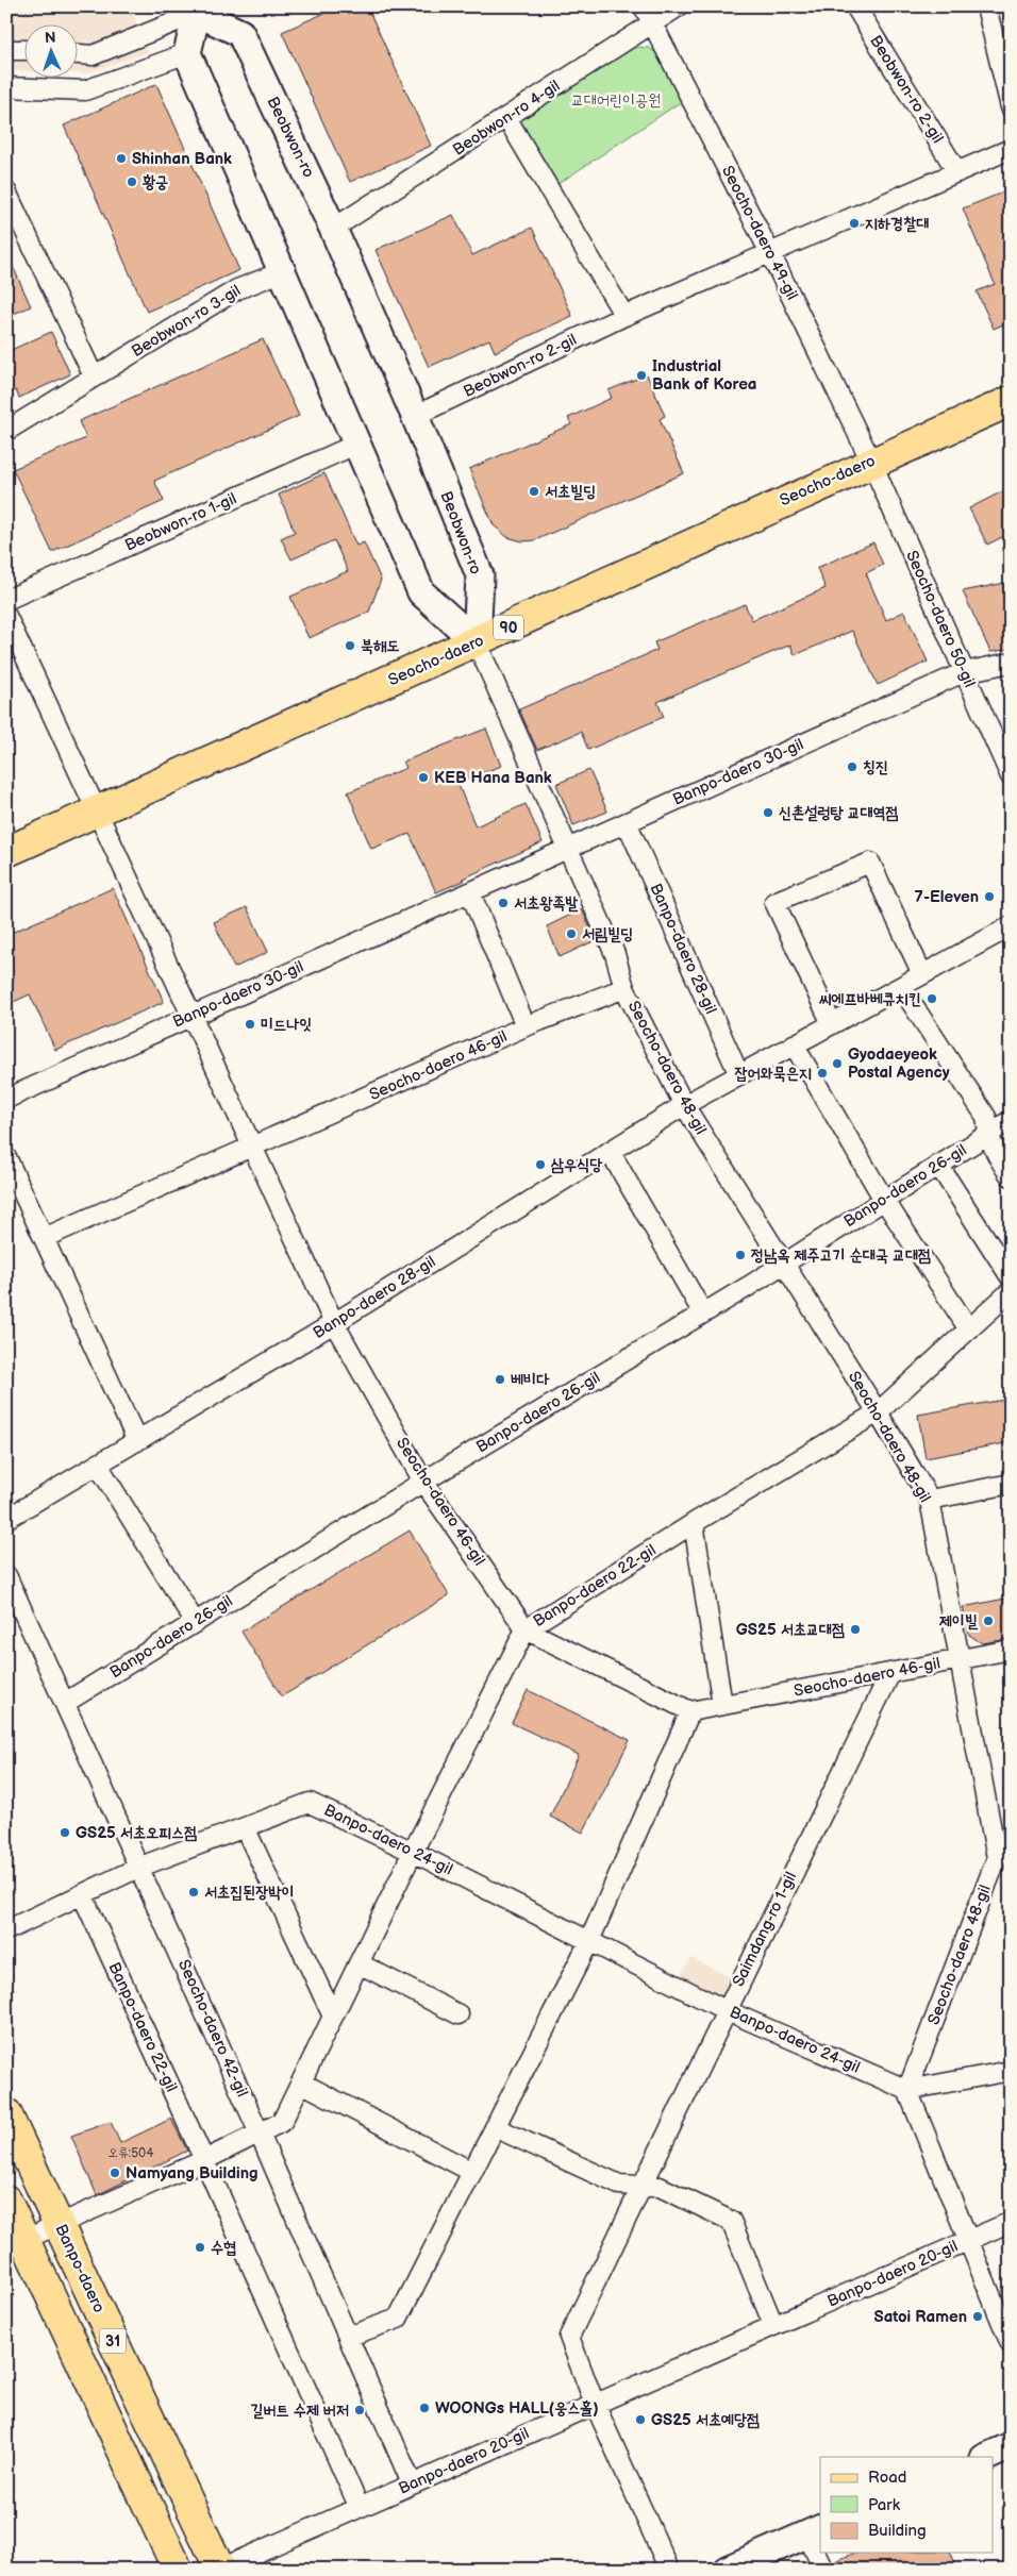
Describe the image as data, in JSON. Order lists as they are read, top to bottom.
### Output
{
  "streets": {
    "main road": [
      "Seocho-daero",
      "90",
      "Banpo-daero",
      "31"
    ],
    "street": [
      "Beobwon-ro 2-gil",
      "Beobwon-ro 4-gil",
      "Beobwon-ro",
      "Seocho-daero 49-gil",
      "Beobwon-ro 3-gil",
      "Beobwon-ro 1-gil",
      "Seocho-daero 50-gil",
      "Banpo-daero 30-gil",
      "Banpo-daero 28-gil",
      "Seocho-daero 46-gil",
      "Seocho-daero 48-gil",
      "Banpo-daero 26-gil",
      "Banpo-daero 22-gil",
      "Banpo-daero 24-gil",
      "Saimdang-ro 1-gil",
      "Seocho-daero 42-gil",
      "Banpo-daero 20-gil"
    ]
  },
  "crossings": [
    ["Beobwon-ro 2-gil", "Beobwon-ro"],
    ["Beobwon-ro 2-gil", "Seocho-daero 49-gil"],
    ["Beobwon-ro 4-gil", "Beobwon-ro"],
    ["Beobwon-ro 4-gil", "Seocho-daero 49-gil"],
    ["Beobwon-ro", "Seocho-daero"],
    ["Beobwon-ro", "Seocho-daero 48-gil"],
    ["Seocho-daero 49-gil", "Seocho-daero"],
    ["Seocho-daero 49-gil", "Seocho-daero 50-gil"],
    ["Seocho-daero", "Seocho-daero 50-gil"],
    ["Seocho-daero", "Seocho-daero 46-gil"],
    ["Seocho-daero", "Seocho-daero 48-gil"],
    ["Seocho-daero 50-gil", "Banpo-daero 30-gil"],
    ["Banpo-daero 30-gil", "Banpo-daero 28-gil"],
    ["Banpo-daero 30-gil", "Seocho-daero 46-gil"],
    ["Banpo-daero 30-gil", "Seocho-daero 48-gil"],
    ["Banpo-daero 28-gil", "Seocho-daero 46-gil"],
    ["Banpo-daero 28-gil", "Seocho-daero 48-gil"],
    ["Seocho-daero 46-gil", "Seocho-daero 48-gil"],
    ["Seocho-daero 46-gil", "Banpo-daero 26-gil"],
    ["Seocho-daero 46-gil", "Banpo-daero 22-gil"],
    ["Seocho-daero 46-gil", "Saimdang-ro 1-gil"],
    ["Seocho-daero 48-gil", "Banpo-daero 26-gil"],
    ["Seocho-daero 48-gil", "Banpo-daero 22-gil"],
    ["Seocho-daero 48-gil", "Banpo-daero 24-gil"],
    ["Banpo-daero 26-gil", "Seocho-daero 42-gil"],
    ["Banpo-daero 22-gil", "Banpo-daero 24-gil"],
    ["Banpo-daero 22-gil", "Seocho-daero 42-gil"],
    ["Banpo-daero 22-gil", "Banpo-daero"],
    ["Banpo-daero 22-gil", "31"],
    ["Banpo-daero 24-gil", "Saimdang-ro 1-gil"],
    ["Banpo-daero 24-gil", "Seocho-daero 42-gil"],
    ["Saimdang-ro 1-gil", "Banpo-daero 20-gil"],
    ["Seocho-daero 42-gil", "Banpo-daero 20-gil"],
    ["Banpo-daero", "Banpo-daero 20-gil"]
  ],
  "parks": ["교대어린이공원"],
  "places": [
    "Shinhan Bank",
    "황궁",
    "지하경찰대",
    "Industrial Bank of Korea",
    "서초빌딩",
    "북해도",
    "칭진",
    "KEB Hana Bank",
    "신촌설렁탕 교대역점",
    "7-Eleven",
    "서초왕족발",
    "서림빌딩",
    "씨에프바베큐치킨",
    "미드나잇",
    "Gyodaeyeok Postal Agency",
    "잡어와묵은지",
    "삼우식당",
    "정남옥 제주고기 순대국 교대점",
    "베비다",
    "제이빌",
    "GS25 서초교대점",
    "GS25 서초오피스점",
    "서초집된장박이",
    "Namyang Building",
    "수협",
    "Satoi Ramen",
    "WOONGs HALL(웅스홀)",
    "길버트 수제 버저",
    "GS25 서초예당점"
  ],
  "house_numbers": ["오류:504"],
  "legend": ["Road", "Park", "Building"],
  "north": "top"
}
